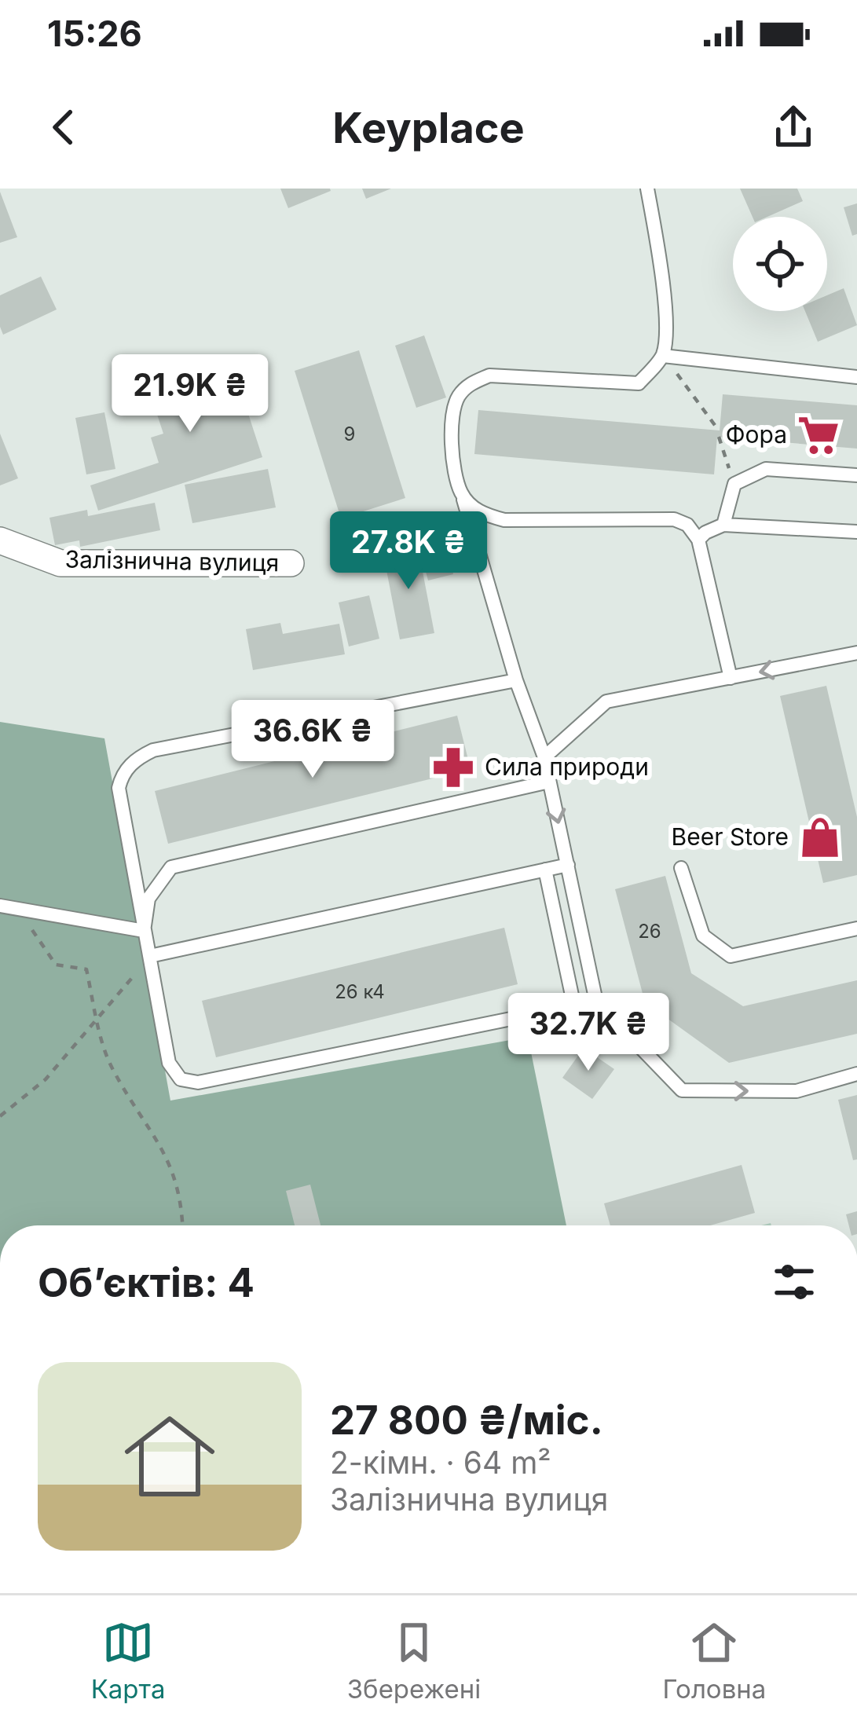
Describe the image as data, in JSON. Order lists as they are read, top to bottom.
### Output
{
  "streets": {
    "street": ["Залізнична вулиця"]
  },
  "places": {
    "supermarket": ["Фора"],
    "pharmacy": ["Сила природи"],
    "shop": ["Beer Store"]
  },
  "house_numbers": ["9", "26", "26 к4"],
  "page": {
    "status": "15:26",
    "header": "Keyplace",
    "price": [
      "21.9K ₴",
      "27.8K ₴",
      "36.6K ₴",
      "32.7K ₴"
    ],
    "heading": "Об’єктів: 4",
    "list": [
      {
        "name": "27 800 ₴/міс.",
        "note": "2-кімн. · 64 m² · Залізнична вулиця"
      }
    ],
    "tabs": ["Карта", "Збережені", "Головна"]
  }
}
